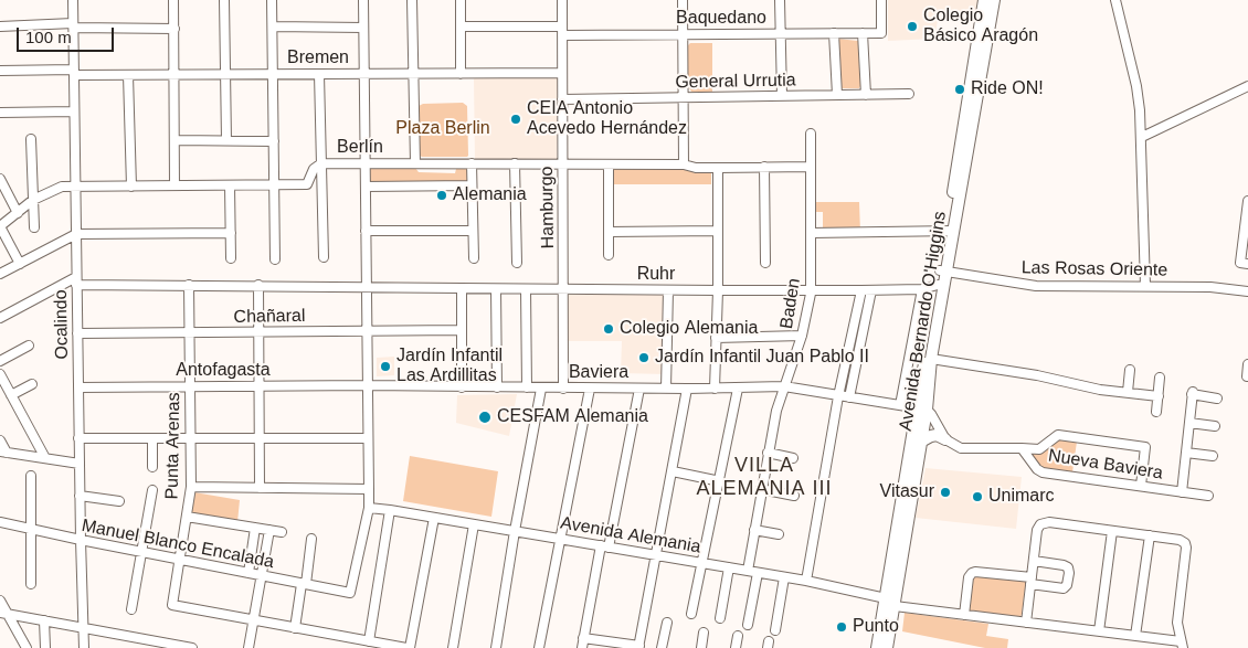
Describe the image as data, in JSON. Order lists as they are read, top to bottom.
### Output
{
  "streets": {
    "main road": ["Avenida Bernardo O'Higgins"],
    "street": [
      "Baquedano",
      "Bremen",
      "General Urrutia",
      "Berlín",
      "Hamburgo",
      "Las Rosas Oriente",
      "Ruhr",
      "Baden",
      "Chañaral",
      "Ocalindo",
      "Antofagasta",
      "Baviera",
      "Punta Arenas",
      "Nueva Baviera",
      "Avenida Alemania",
      "Manuel Blanco Encalada"
    ]
  },
  "crossings": [
    ["Baquedano", "Hamburgo"],
    ["Bremen", "Hamburgo"],
    ["Bremen", "Ocalindo"],
    ["General Urrutia", "Hamburgo"],
    ["Berlín", "Hamburgo"],
    ["Berlín", "Baden"],
    ["Berlín", "Ocalindo"],
    ["Hamburgo", "Ruhr"],
    ["Hamburgo", "Baviera"],
    ["Las Rosas Oriente", "Avenida Bernardo O'Higgins"],
    ["Ruhr", "Baden"],
    ["Ruhr", "Avenida Bernardo O'Higgins"],
    ["Ruhr", "Ocalindo"],
    ["Ruhr", "Punta Arenas"],
    ["Baden", "Baviera"],
    ["Baden", "Avenida Alemania"],
    ["Chañaral", "Ocalindo"],
    ["Chañaral", "Punta Arenas"],
    ["Avenida Bernardo O'Higgins", "Baviera"],
    ["Avenida Bernardo O'Higgins", "Avenida Alemania"],
    ["Ocalindo", "Antofagasta"],
    ["Ocalindo", "Manuel Blanco Encalada"],
    ["Antofagasta", "Baviera"],
    ["Antofagasta", "Punta Arenas"],
    ["Punta Arenas", "Manuel Blanco Encalada"],
    ["Avenida Alemania", "Manuel Blanco Encalada"]
  ],
  "districts": ["VILLA ALEMANIA III"],
  "parks": ["Plaza Berlin"],
  "places": [
    "Colegio Básico Aragón",
    "Ride ON!",
    "CEIA Antonio Acevedo Hernández",
    "Alemania",
    "Colegio Alemania",
    "Jardín Infantil Juan Pablo II",
    "Jardín Infantil Las Ardillitas",
    "CESFAM Alemania",
    "Vitasur",
    "Unimarc",
    "Punto"
  ],
  "scale_bar": "100 m"
}
